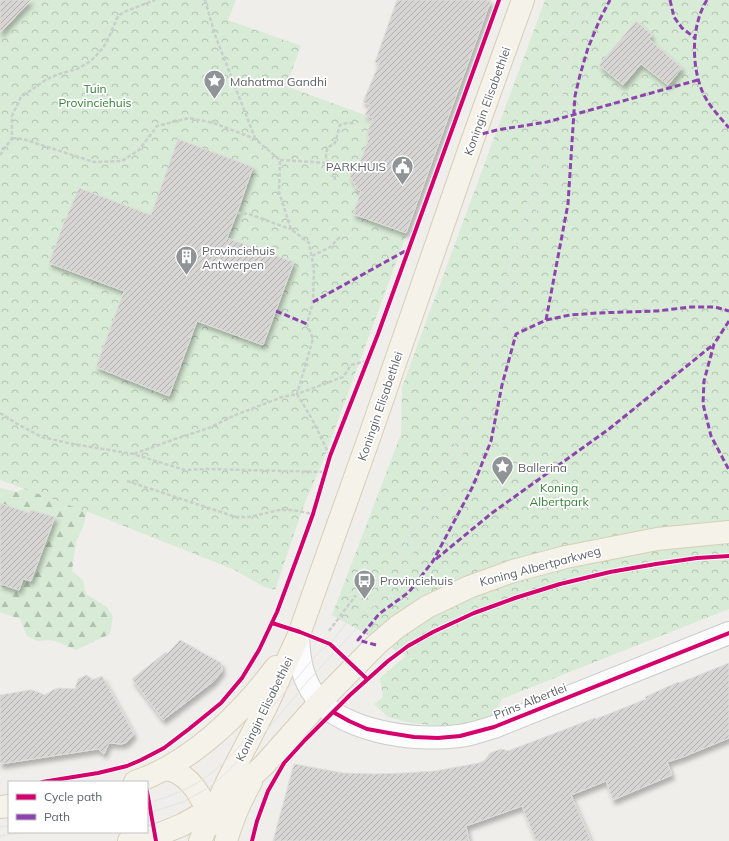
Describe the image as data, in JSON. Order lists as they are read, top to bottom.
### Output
{
  "streets": {
    "main road": ["Koningin Elisabethlei", "Koning Albertparkweg"],
    "street": ["Prins Albertlei"]
  },
  "crossings": [
    ["Koningin Elisabethlei", "Prins Albertlei"],
    ["Koning Albertparkweg", "Prins Albertlei"]
  ],
  "parks": ["Tuin Provinciehuis", "Koning Albertpark"],
  "places": {
    "place": ["Mahatma Gandhi", "Ballerina"],
    "public building": ["PARKHUIS"],
    "building": ["Provinciehuis Antwerpen"],
    "bus stop": ["Provinciehuis"]
  },
  "legend": ["Cycle path", "Path"]
}
